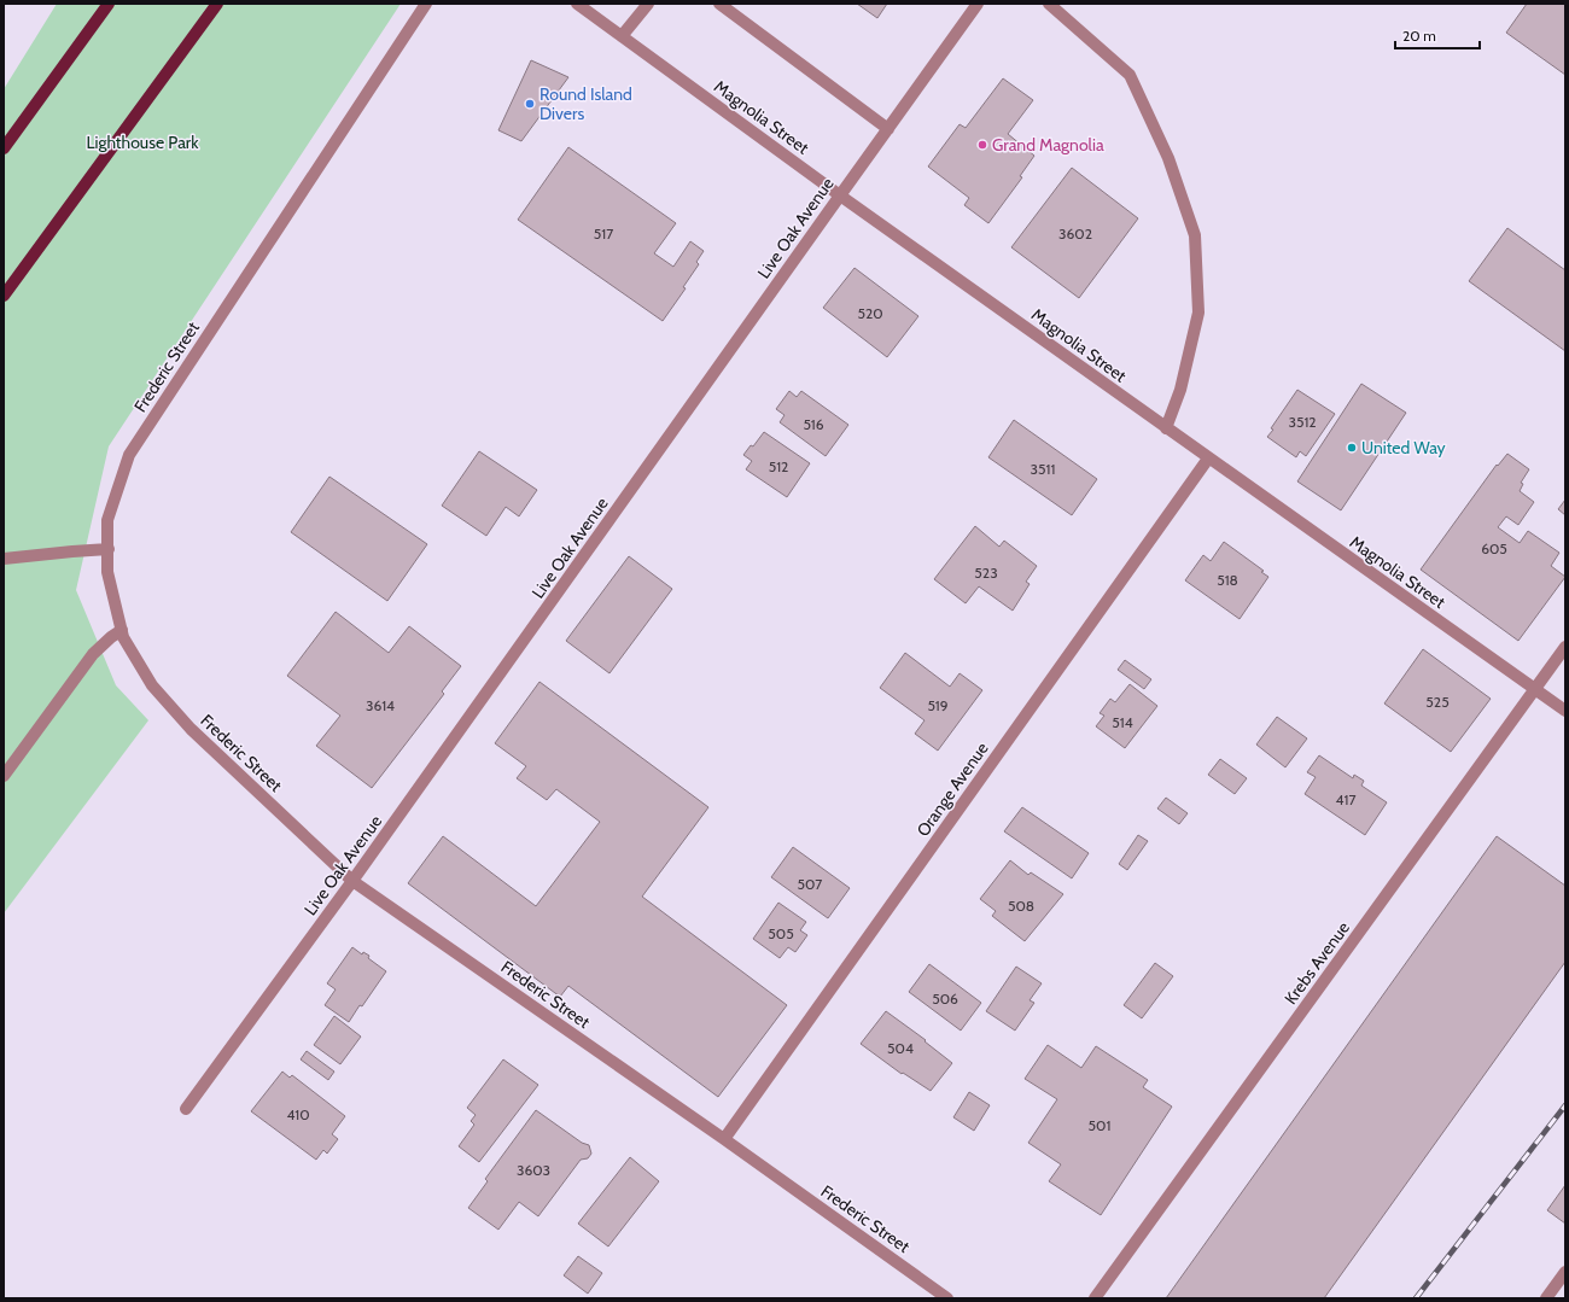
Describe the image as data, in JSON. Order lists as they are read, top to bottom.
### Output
{
  "streets": {
    "street": [
      "Magnolia Street",
      "Live Oak Avenue",
      "Frederic Street",
      "Orange Avenue",
      "Krebs Avenue"
    ]
  },
  "crossings": [
    ["Magnolia Street", "Live Oak Avenue"],
    ["Magnolia Street", "Orange Avenue"],
    ["Magnolia Street", "Krebs Avenue"],
    ["Live Oak Avenue", "Frederic Street"],
    ["Frederic Street", "Orange Avenue"]
  ],
  "parks": ["Lighthouse Park"],
  "places": ["Round Island Divers", "Grand Magnolia", "United Way"],
  "house_numbers": [
    "517",
    "3602",
    "520",
    "3512",
    "516",
    "512",
    "3511",
    "605",
    "523",
    "518",
    "525",
    "3614",
    "519",
    "514",
    "417",
    "507",
    "508",
    "505",
    "506",
    "504",
    "410",
    "501",
    "3603"
  ],
  "scale_bar": "20 m"
}
